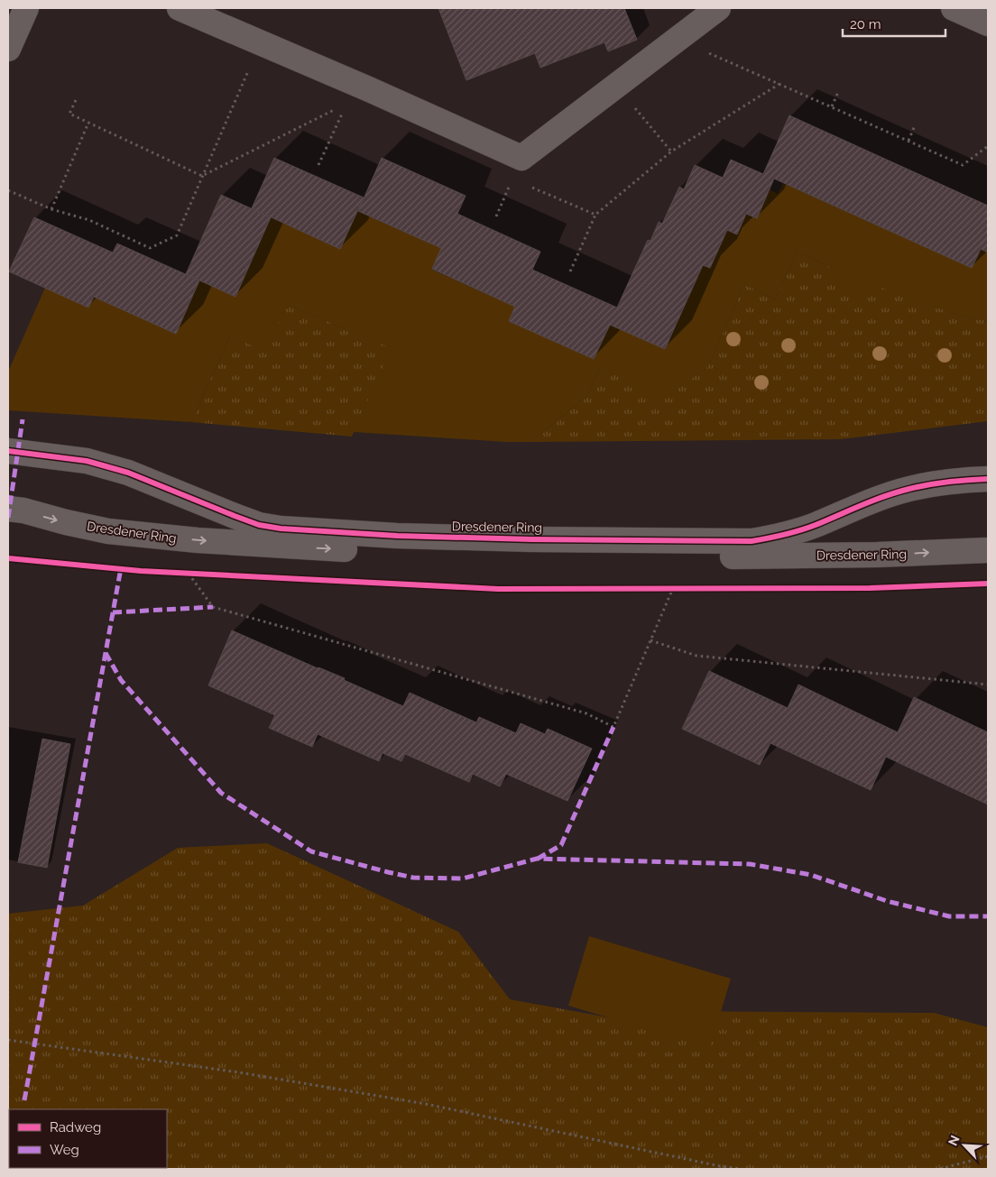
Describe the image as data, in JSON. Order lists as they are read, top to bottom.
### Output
{
  "streets": {
    "street": ["Dresdener Ring"]
  },
  "legend": ["Radweg", "Weg"],
  "scale_bar": "20 m",
  "north": "top left"
}
